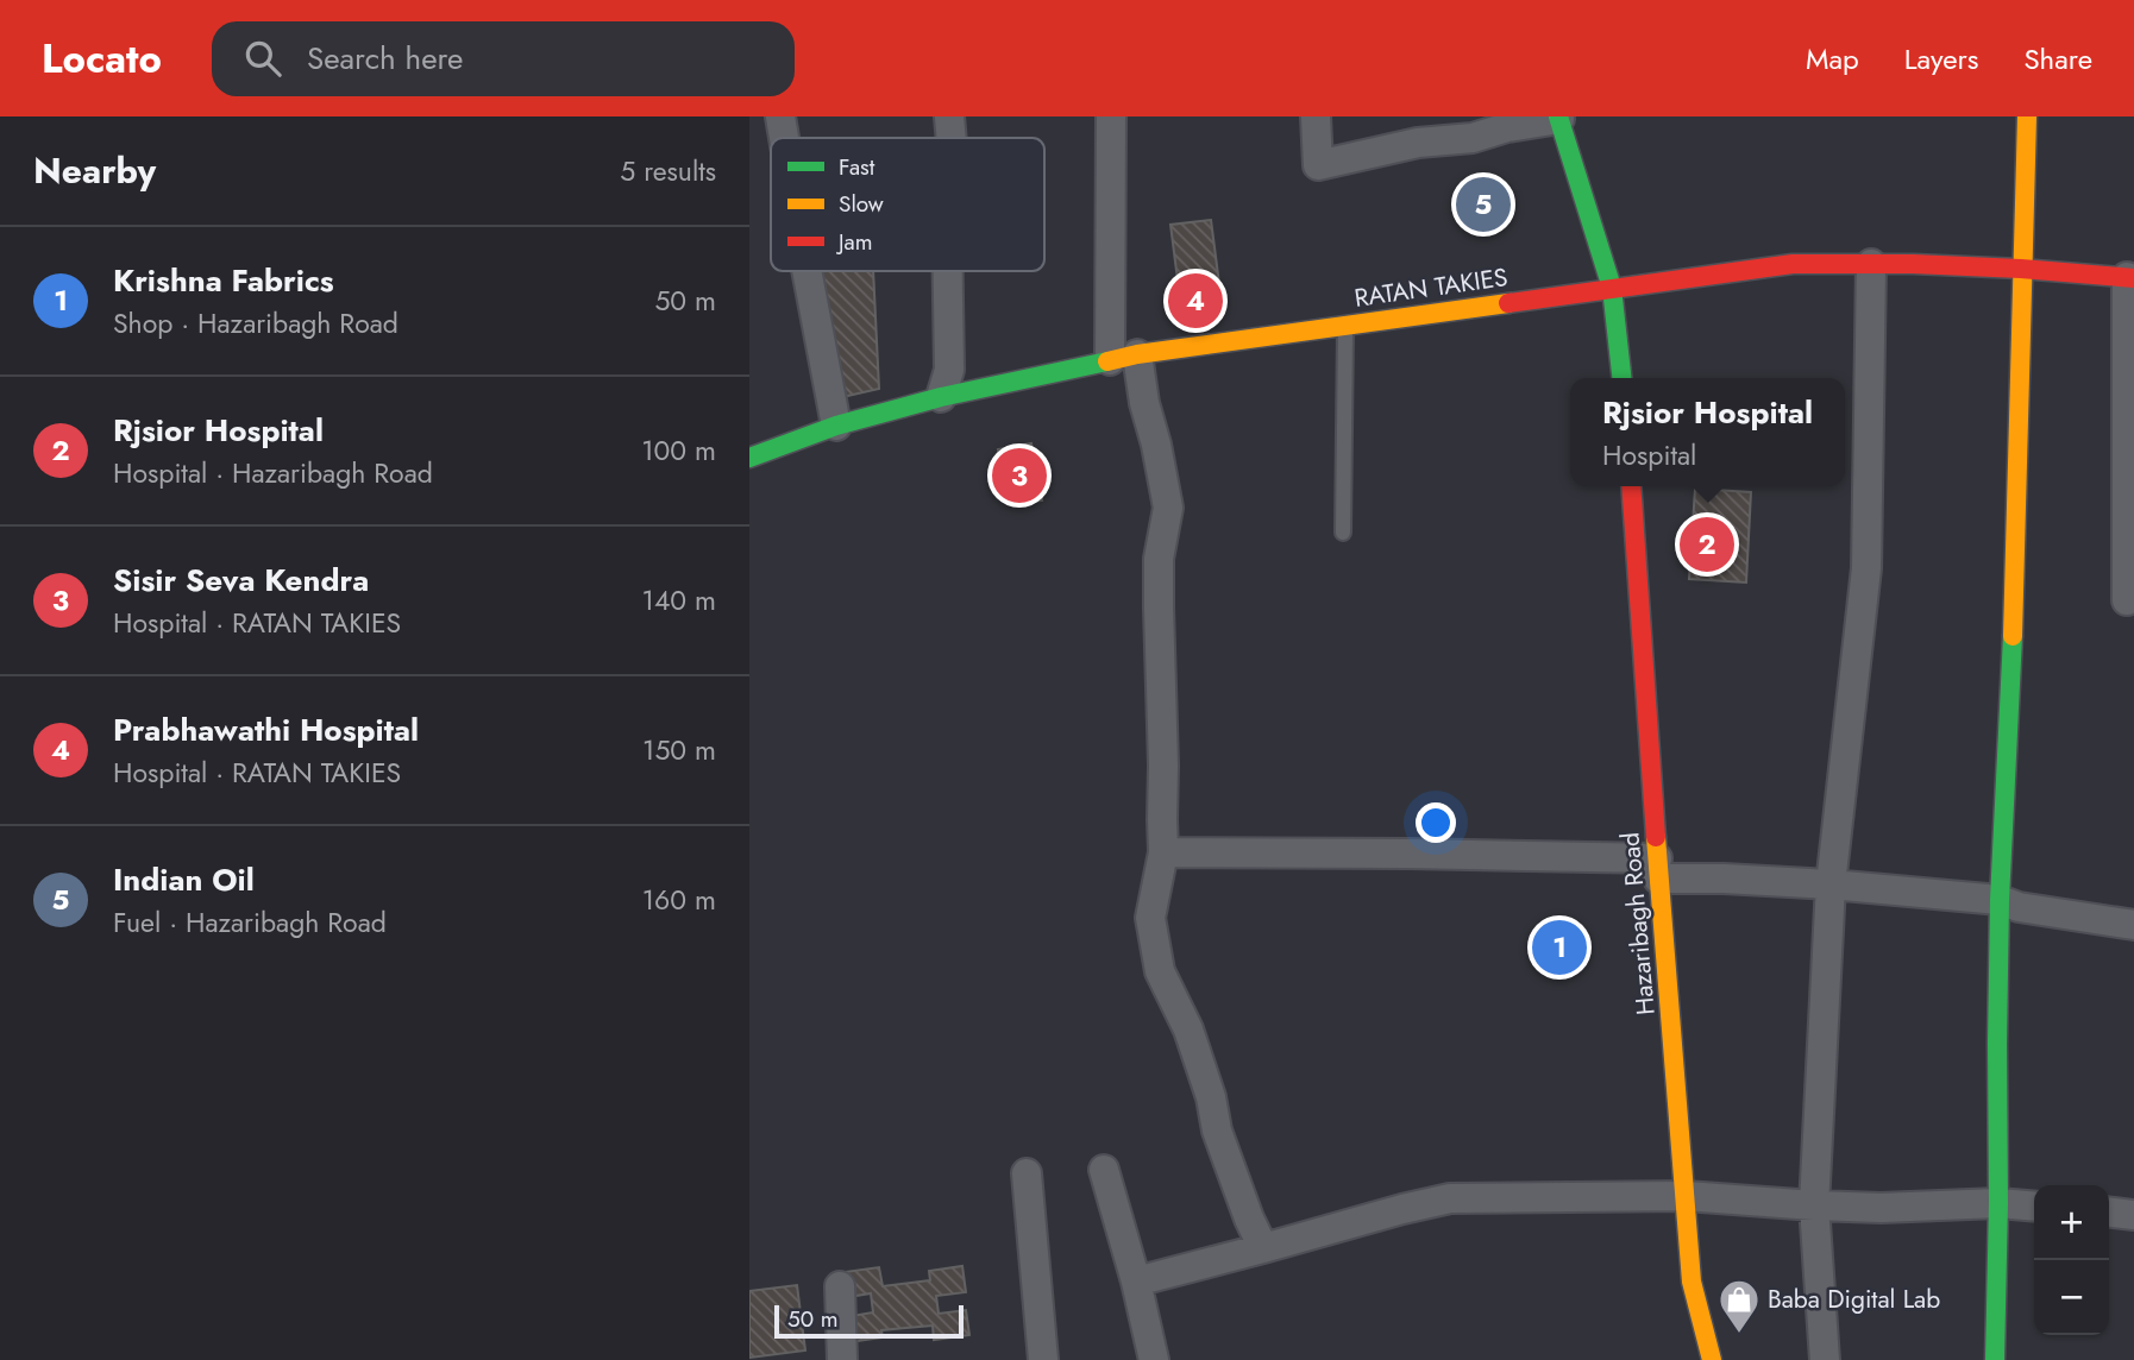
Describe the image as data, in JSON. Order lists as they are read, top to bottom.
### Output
{
  "streets": {
    "street": ["RATAN TAKIES", "Hazaribagh Road"]
  },
  "places": {
    "shop": ["Baba Digital Lab"]
  },
  "legend": ["Fast", "Slow", "Jam"],
  "scale_bar": "50 m",
  "page": {
    "header": "Locato",
    "search": "Search here",
    "nav": ["Map", "Layers", "Share"],
    "heading": ["Nearby", "5 results"],
    "pins": [
      "5",
      "4",
      "3",
      "2",
      "1"
    ],
    "list": [
      {
        "mark": "1",
        "name": "Krishna Fabrics",
        "note": "Shop · Hazaribagh Road",
        "value": "50 m"
      },
      {
        "mark": "2",
        "name": "Rjsior Hospital",
        "note": "Hospital · Hazaribagh Road",
        "value": "100 m"
      },
      {
        "mark": "3",
        "name": "Sisir Seva Kendra",
        "note": "Hospital · RATAN TAKIES",
        "value": "140 m"
      },
      {
        "mark": "4",
        "name": "Prabhawathi Hospital",
        "note": "Hospital · RATAN TAKIES",
        "value": "150 m"
      },
      {
        "mark": "5",
        "name": "Indian Oil",
        "note": "Fuel · Hazaribagh Road",
        "value": "160 m"
      }
    ],
    "popup": ["Rjsior Hospital", "Hospital"],
    "map_buttons": ["+", "−"],
    "scale": "50 m"
  }
}
